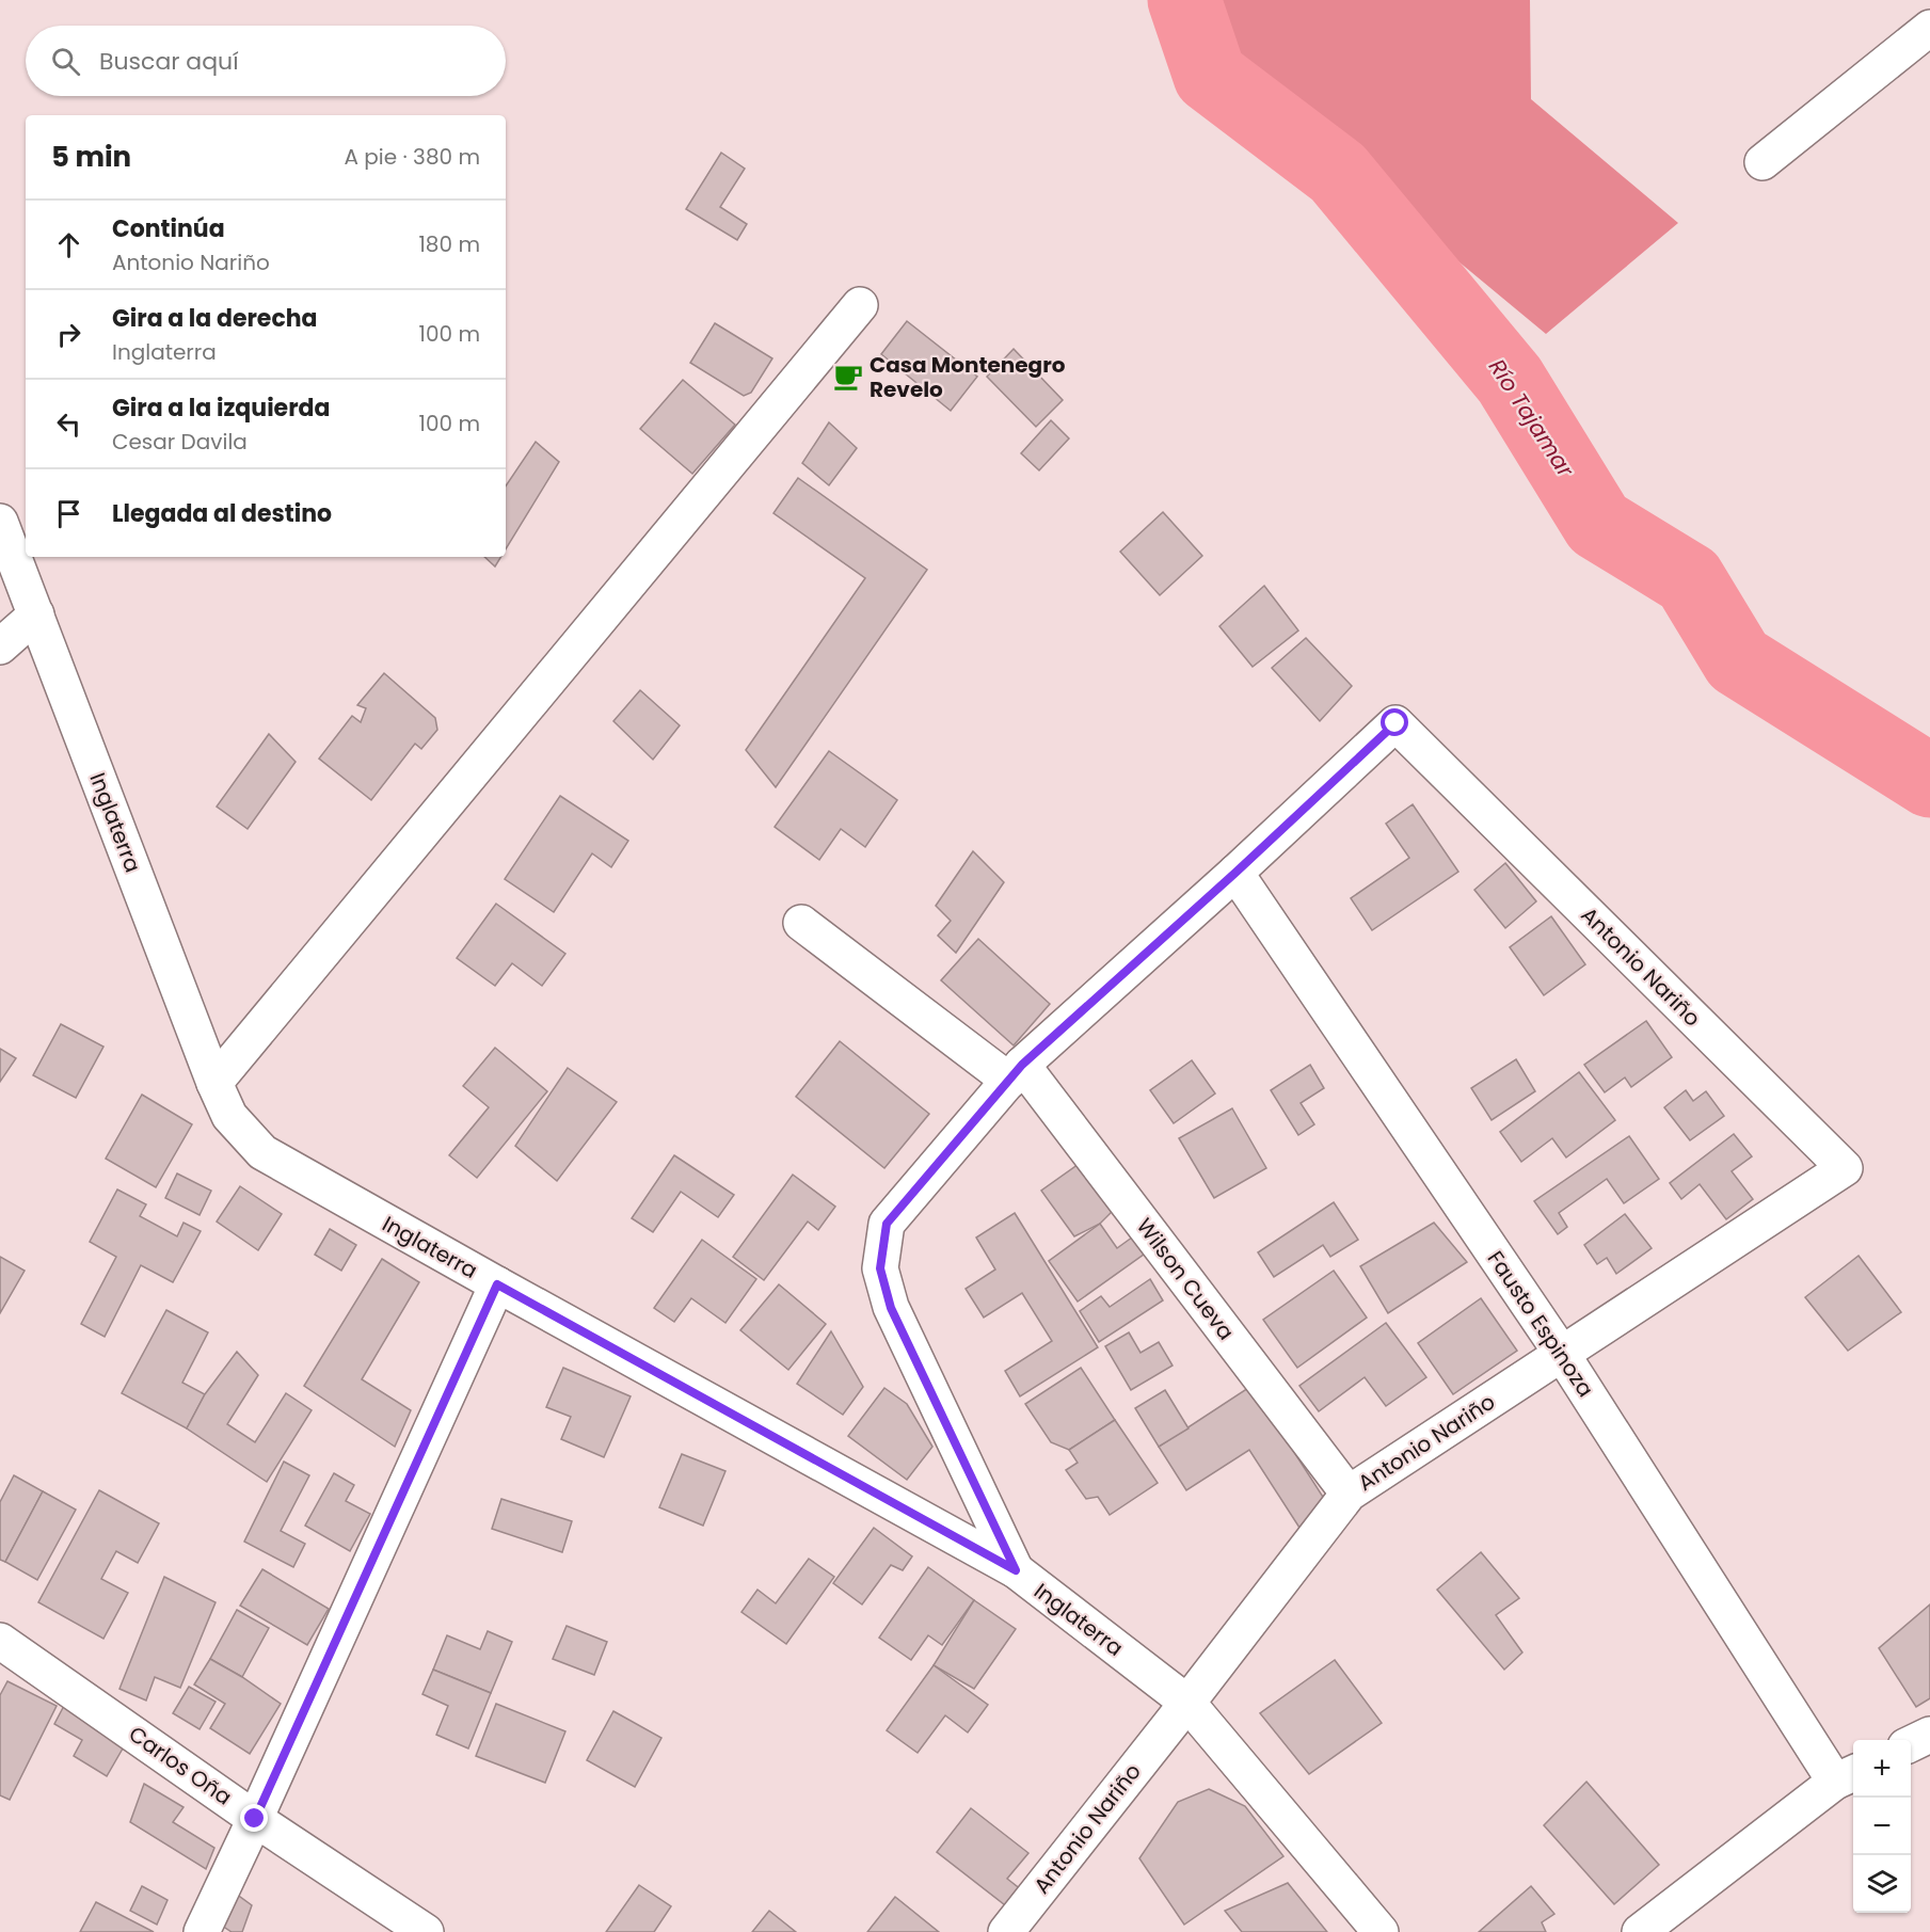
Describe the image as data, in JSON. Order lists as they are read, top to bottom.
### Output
{
  "streets": {
    "street": [
      "Inglaterra",
      "Antonio Nariño",
      "Wilson Cueva",
      "Fausto Espinoza",
      "Carlos Oña"
    ]
  },
  "crossings": [
    ["Inglaterra", "Antonio Nariño"],
    ["Antonio Nariño", "Wilson Cueva"],
    ["Antonio Nariño", "Fausto Espinoza"]
  ],
  "water": ["Río Tajamar"],
  "places": {
    "cafe": ["Casa Montenegro Revelo"]
  },
  "page": {
    "search": "Buscar aquí",
    "heading": ["5 min", "A pie · 380 m"],
    "list": [
      ["Continúa", "Antonio Nariño", "180 m"],
      ["Gira a la derecha", "Inglaterra", "100 m"],
      ["Gira a la izquierda", "Cesar Davila", "100 m"],
      "Llegada al destino"
    ],
    "map_buttons": ["+", "−"]
  }
}
